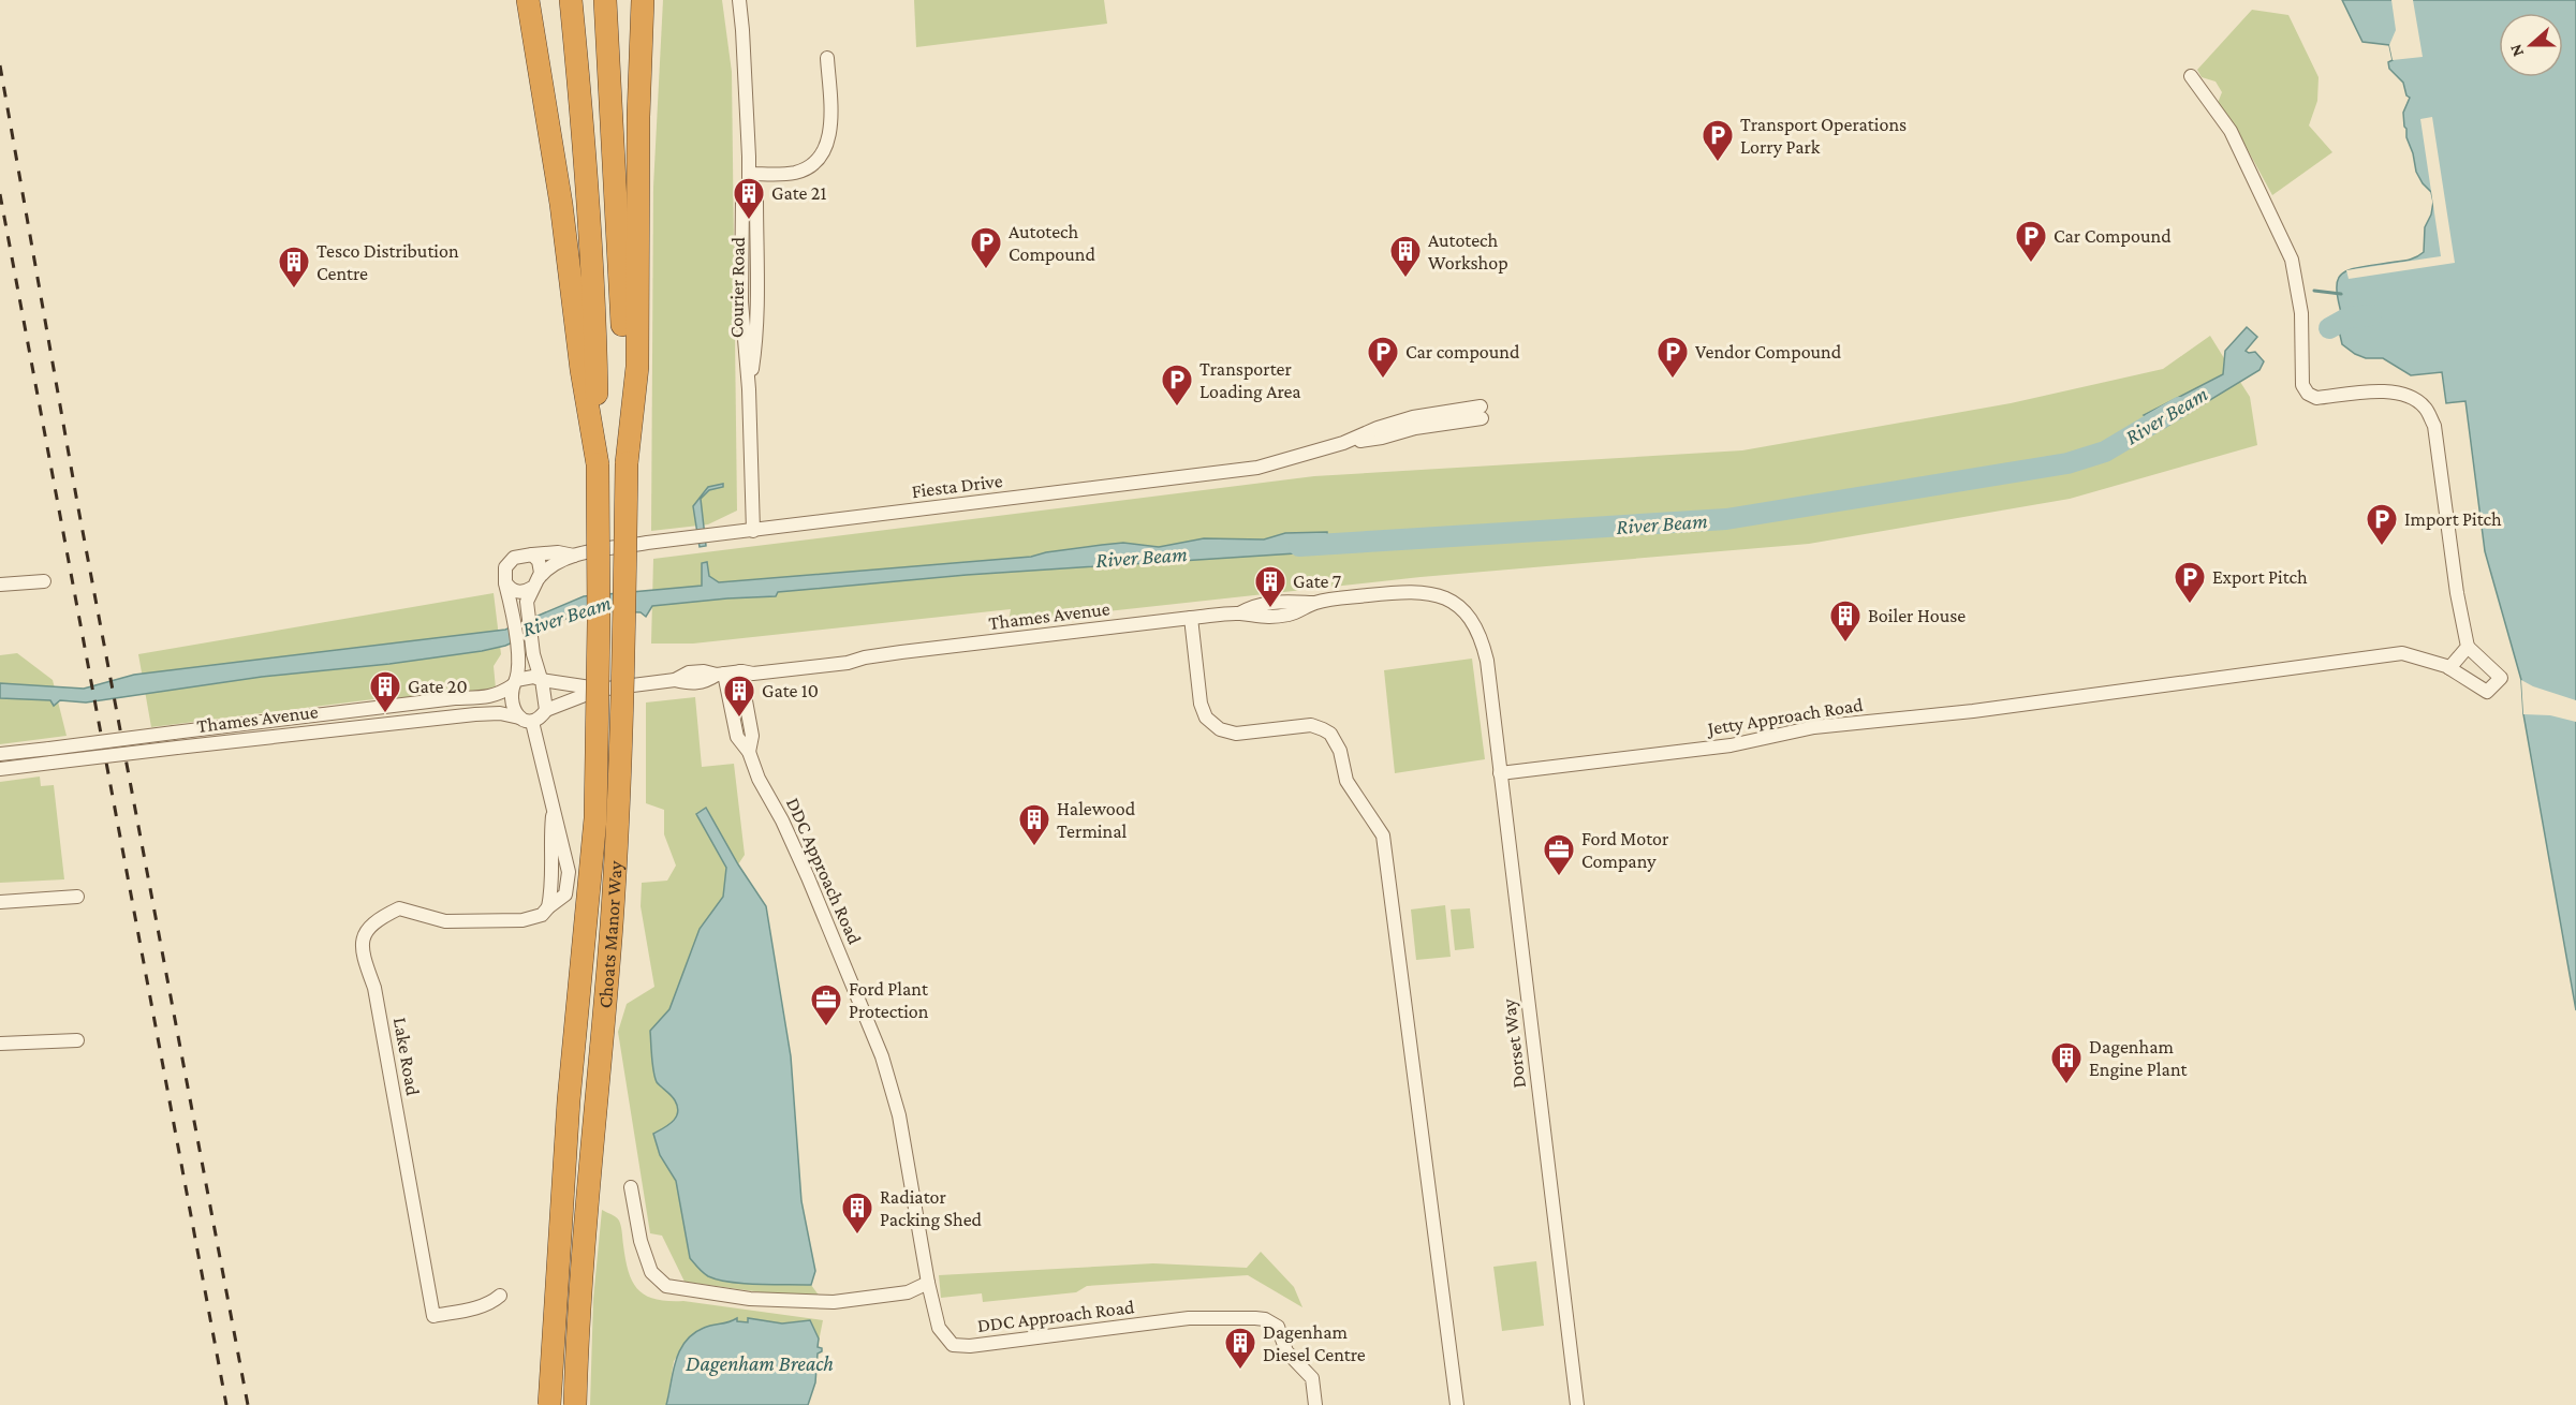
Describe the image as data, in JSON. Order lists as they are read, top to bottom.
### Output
{
  "streets": {
    "highway": ["Choats Manor Way"],
    "street": [
      "Courier Road",
      "Fiesta Drive",
      "Thames Avenue",
      "Jetty Approach Road",
      "DDC Approach Road",
      "Dorset Way",
      "Lake Road"
    ]
  },
  "crossings": [
    ["Courier Road", "Fiesta Drive"],
    ["Thames Avenue", "Dorset Way"],
    ["Thames Avenue", "Lake Road"],
    ["Jetty Approach Road", "Dorset Way"]
  ],
  "water": ["River Beam", "Dagenham Breach"],
  "places": {
    "parking": [
      "Transport Operations Lorry Park",
      "Car Compound",
      "Autotech Compound",
      "Car compound",
      "Vendor Compound",
      "Transporter Loading Area",
      "Import Pitch",
      "Export Pitch"
    ],
    "building": [
      "Gate 21",
      "Autotech Workshop",
      "Tesco Distribution Centre",
      "Gate 7",
      "Boiler House",
      "Gate 20",
      "Gate 10",
      "Halewood Terminal",
      "Dagenham Engine Plant",
      "Radiator Packing Shed",
      "Dagenham Diesel Centre"
    ],
    "office": ["Ford Motor Company", "Ford Plant Protection"]
  },
  "north": "left"
}
